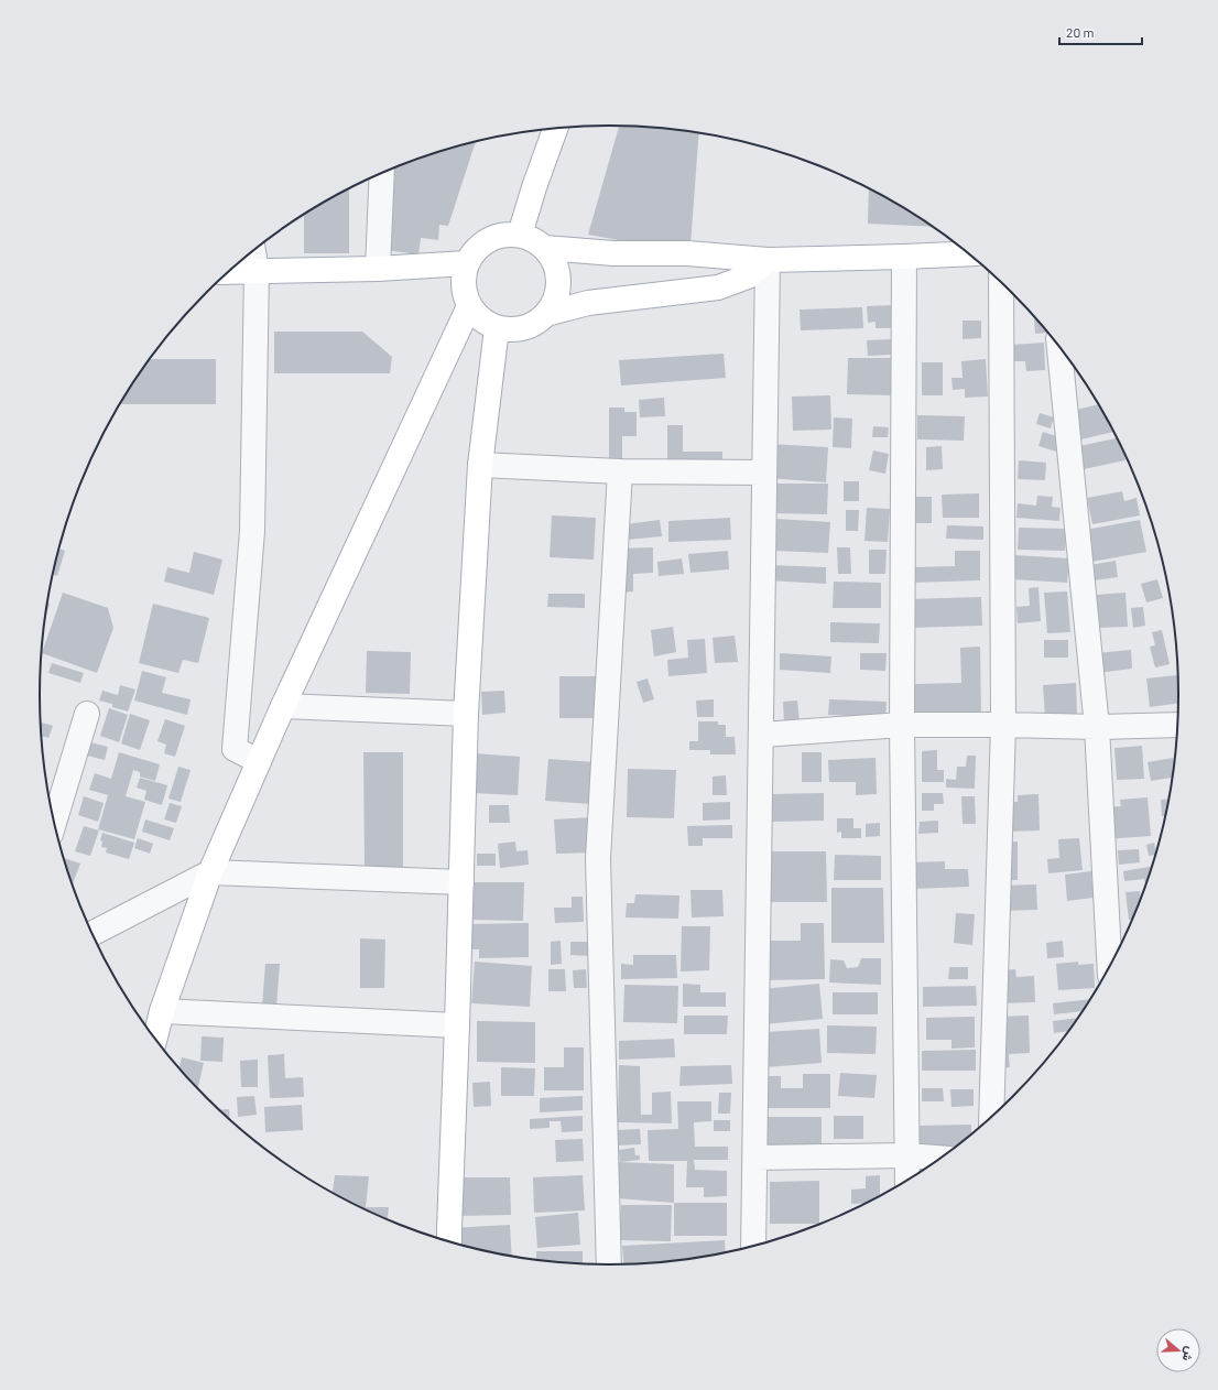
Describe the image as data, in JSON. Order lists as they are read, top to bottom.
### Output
{
  "scale_bar": "20 m",
  "north": "right"
}
